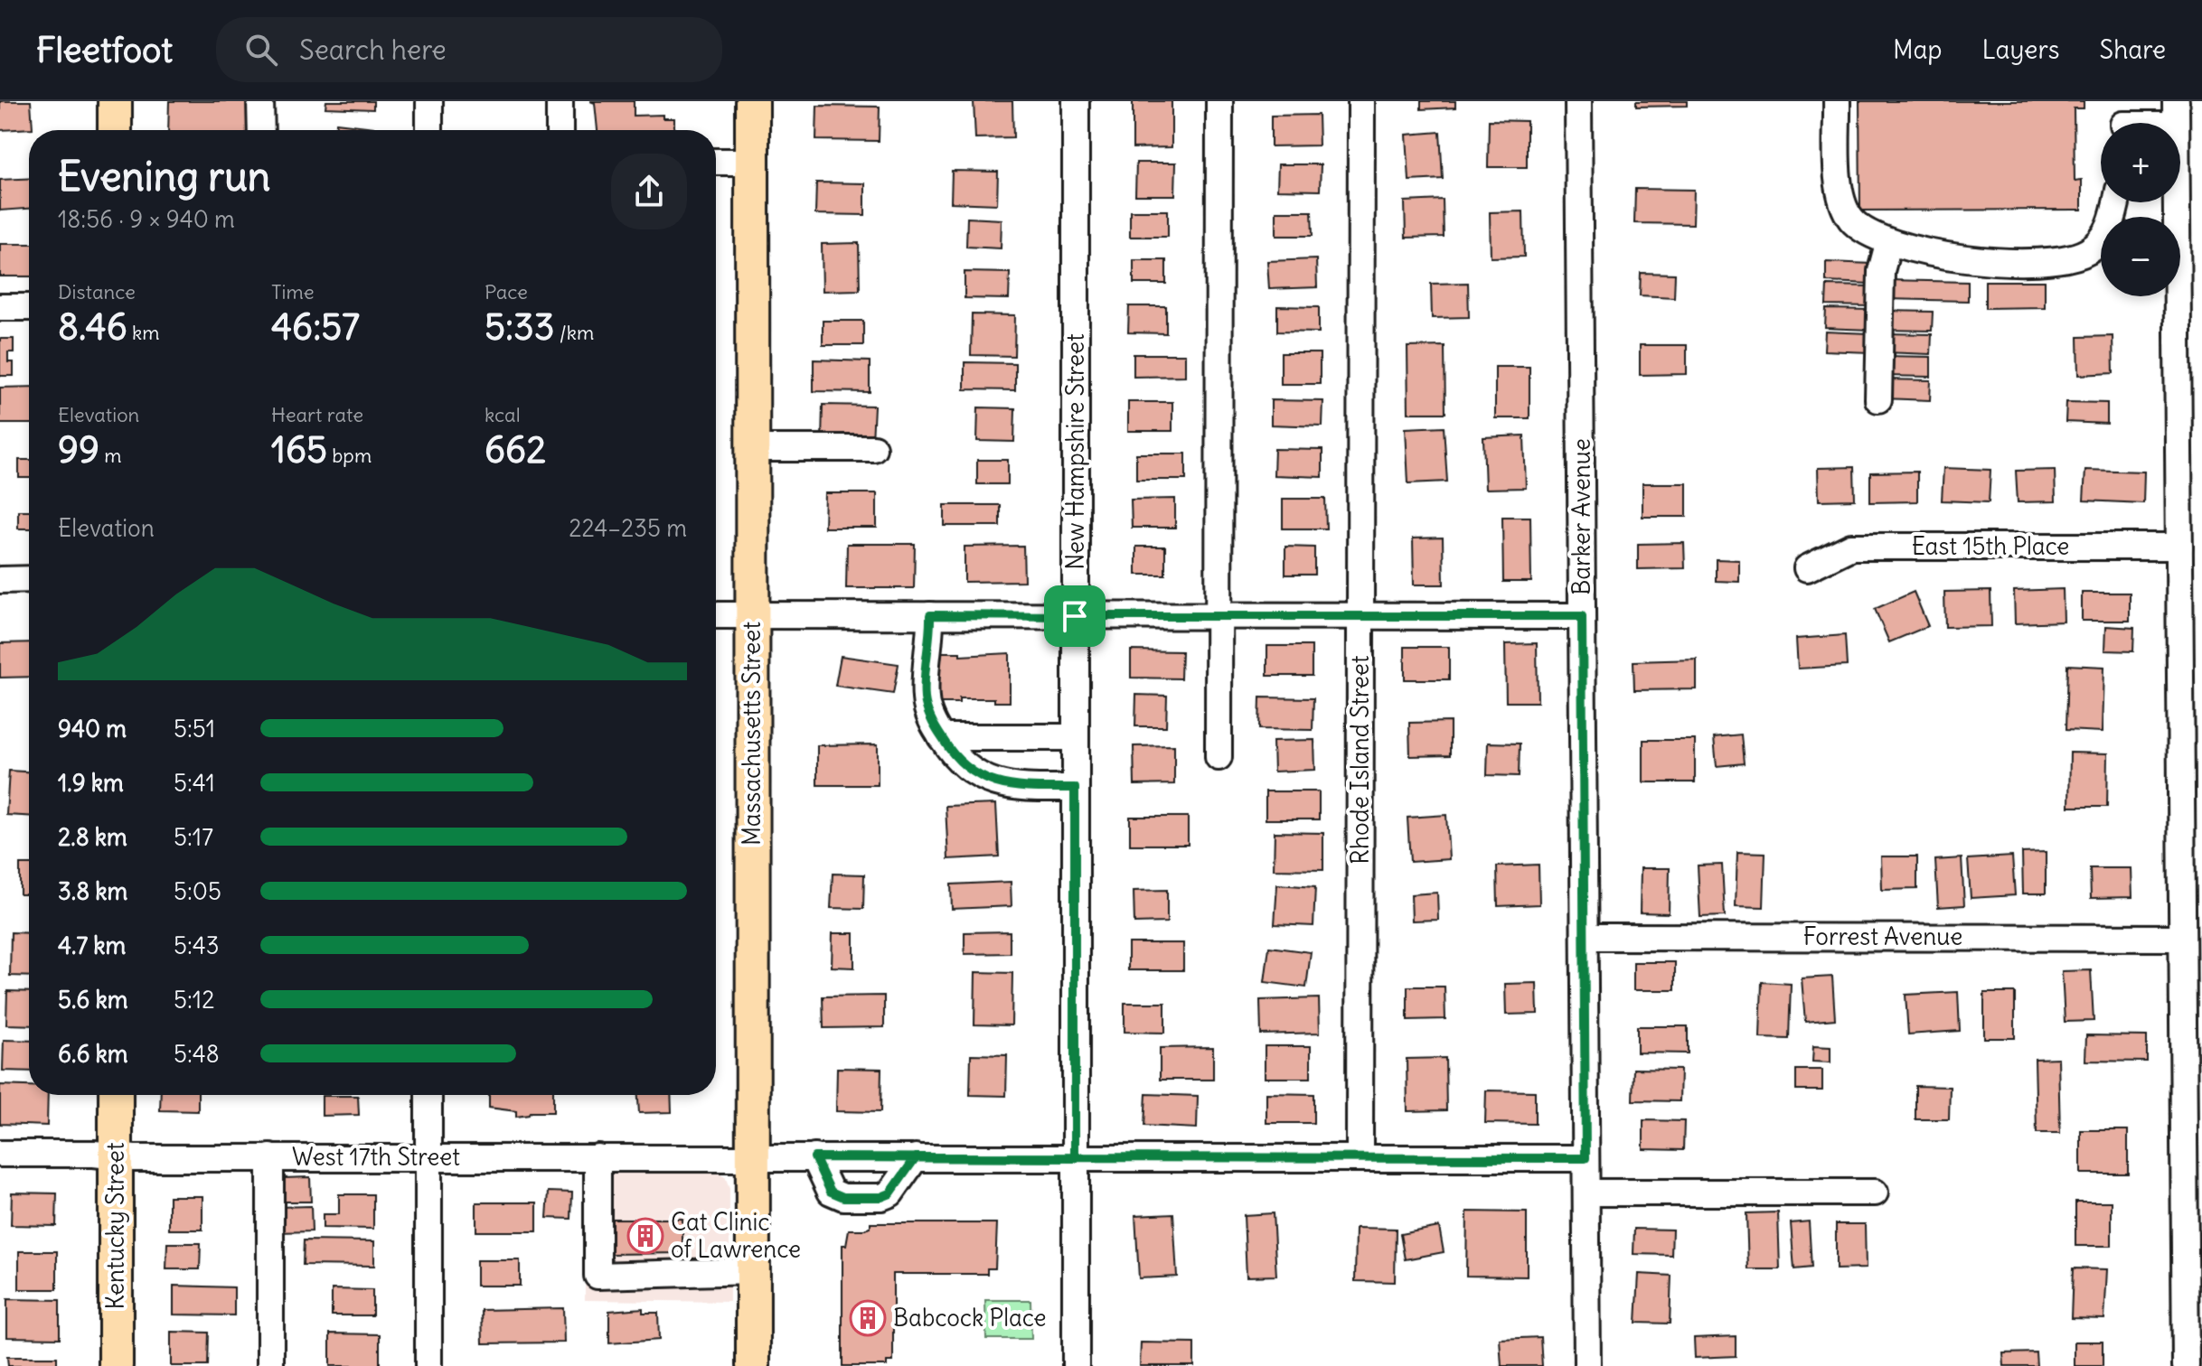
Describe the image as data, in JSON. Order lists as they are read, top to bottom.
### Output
{
  "streets": {
    "main road": ["Massachusetts Street", "Kentucky Street"],
    "street": [
      "New Hampshire Street",
      "Barker Avenue",
      "East 15th Place",
      "Rhode Island Street",
      "Forrest Avenue",
      "West 17th Street"
    ]
  },
  "crossings": [
    ["New Hampshire Street", "West 17th Street"],
    ["Barker Avenue", "Forrest Avenue"],
    ["Barker Avenue", "West 17th Street"],
    ["Massachusetts Street", "West 17th Street"],
    ["Rhode Island Street", "West 17th Street"],
    ["West 17th Street", "Kentucky Street"]
  ],
  "places": {
    "building": ["Cat Clinic of Lawrence", "Babcock Place"]
  },
  "page": {
    "header": "Fleetfoot",
    "search": "Search here",
    "nav": ["Map", "Layers", "Share"],
    "map_buttons": ["+", "−"],
    "heading": ["Evening run", "18:56 · 9 × 940 m"],
    "stats": [
      ["Distance", "8.46 km"],
      ["Time", "46:57"],
      ["Pace", "5:33 /km"],
      ["Elevation", "99 m"],
      ["Heart rate", "165 bpm"],
      ["kcal", "662"]
    ],
    "chart": ["Elevation", "224–235 m"],
    "list": [
      {
        "name": "940 m",
        "note": "5:51"
      },
      {
        "name": "1.9 km",
        "note": "5:41"
      },
      {
        "name": "2.8 km",
        "note": "5:17"
      },
      {
        "name": "3.8 km",
        "note": "5:05"
      },
      {
        "name": "4.7 km",
        "note": "5:43"
      },
      {
        "name": "5.6 km",
        "note": "5:12"
      },
      {
        "name": "6.6 km",
        "note": "5:48"
      }
    ]
  }
}
